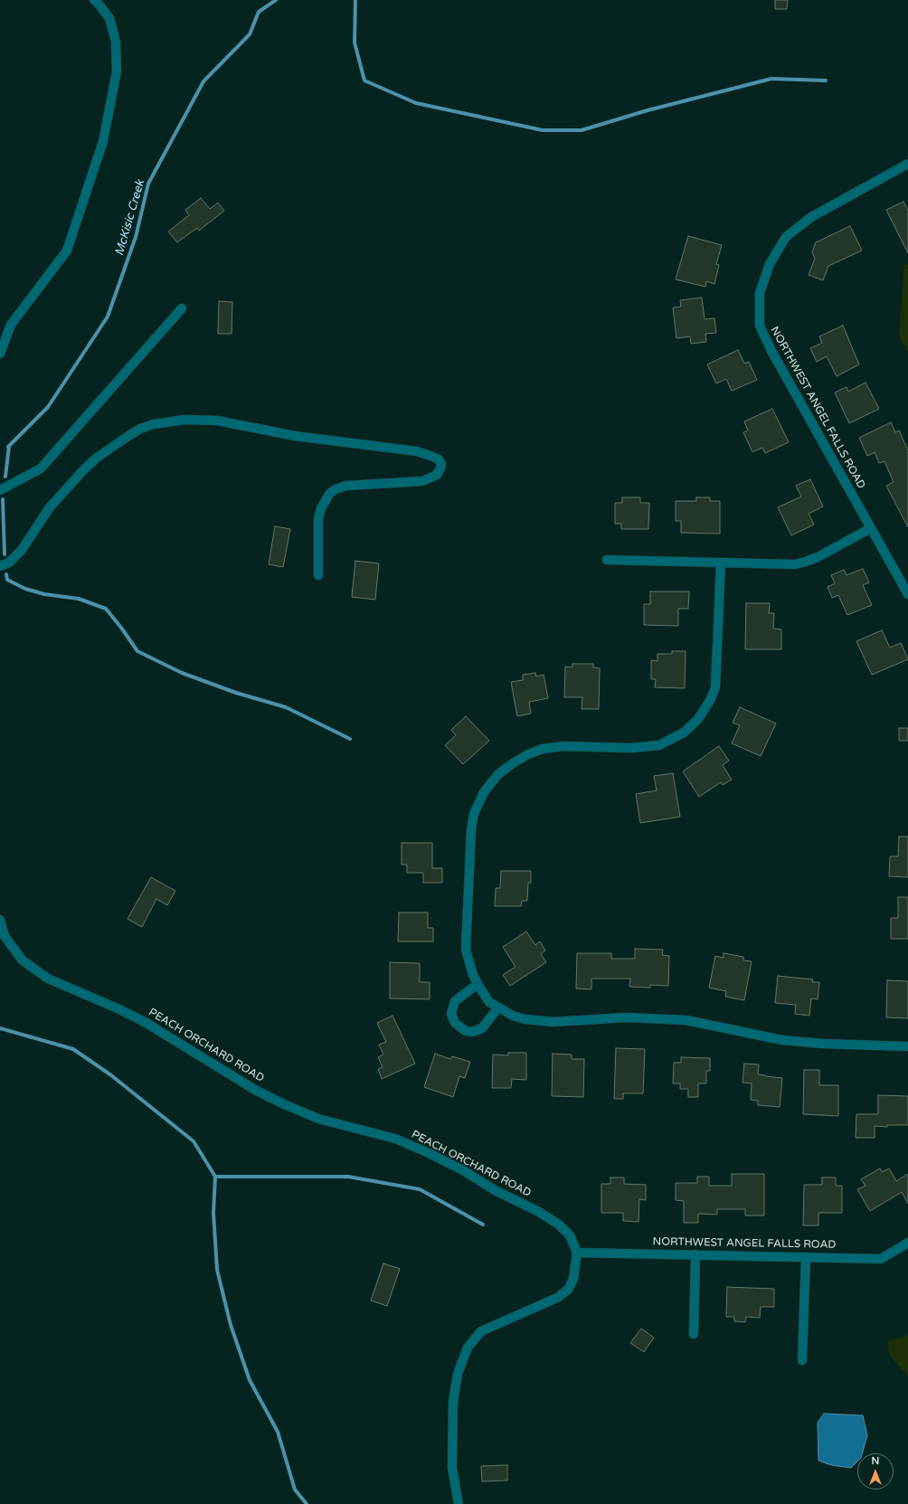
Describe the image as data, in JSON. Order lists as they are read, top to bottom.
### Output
{
  "streets": {
    "street": ["NORTHWEST ANGEL FALLS ROAD", "PEACH ORCHARD ROAD"]
  },
  "crossings": [
    ["NORTHWEST ANGEL FALLS ROAD", "PEACH ORCHARD ROAD"]
  ],
  "water": ["McKisic Creek"],
  "north": "top"
}
